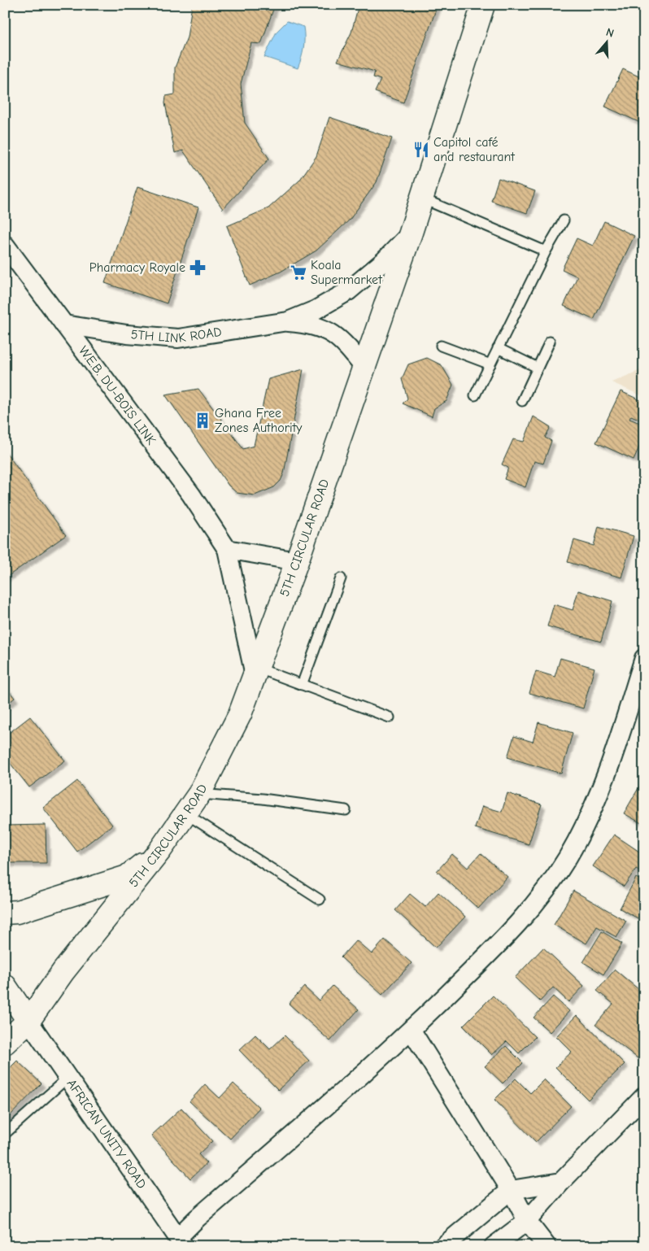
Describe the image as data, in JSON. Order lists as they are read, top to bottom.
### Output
{
  "streets": {
    "street": [
      "5TH LINK ROAD",
      "W.E.B. DU-BOIS LINK",
      "5TH CIRCULAR ROAD",
      "AFRICAN UNITY ROAD"
    ]
  },
  "crossings": [
    ["5TH LINK ROAD", "W.E.B. DU-BOIS LINK"],
    ["5TH LINK ROAD", "5TH CIRCULAR ROAD"],
    ["W.E.B. DU-BOIS LINK", "5TH CIRCULAR ROAD"],
    ["5TH CIRCULAR ROAD", "AFRICAN UNITY ROAD"]
  ],
  "places": {
    "restaurant": ["Capitol café and restaurant"],
    "pharmacy": ["Pharmacy Royale"],
    "supermarket": ["Koala Supermarket"],
    "building": ["Ghana Free Zones Authority"]
  },
  "north": "top"
}
